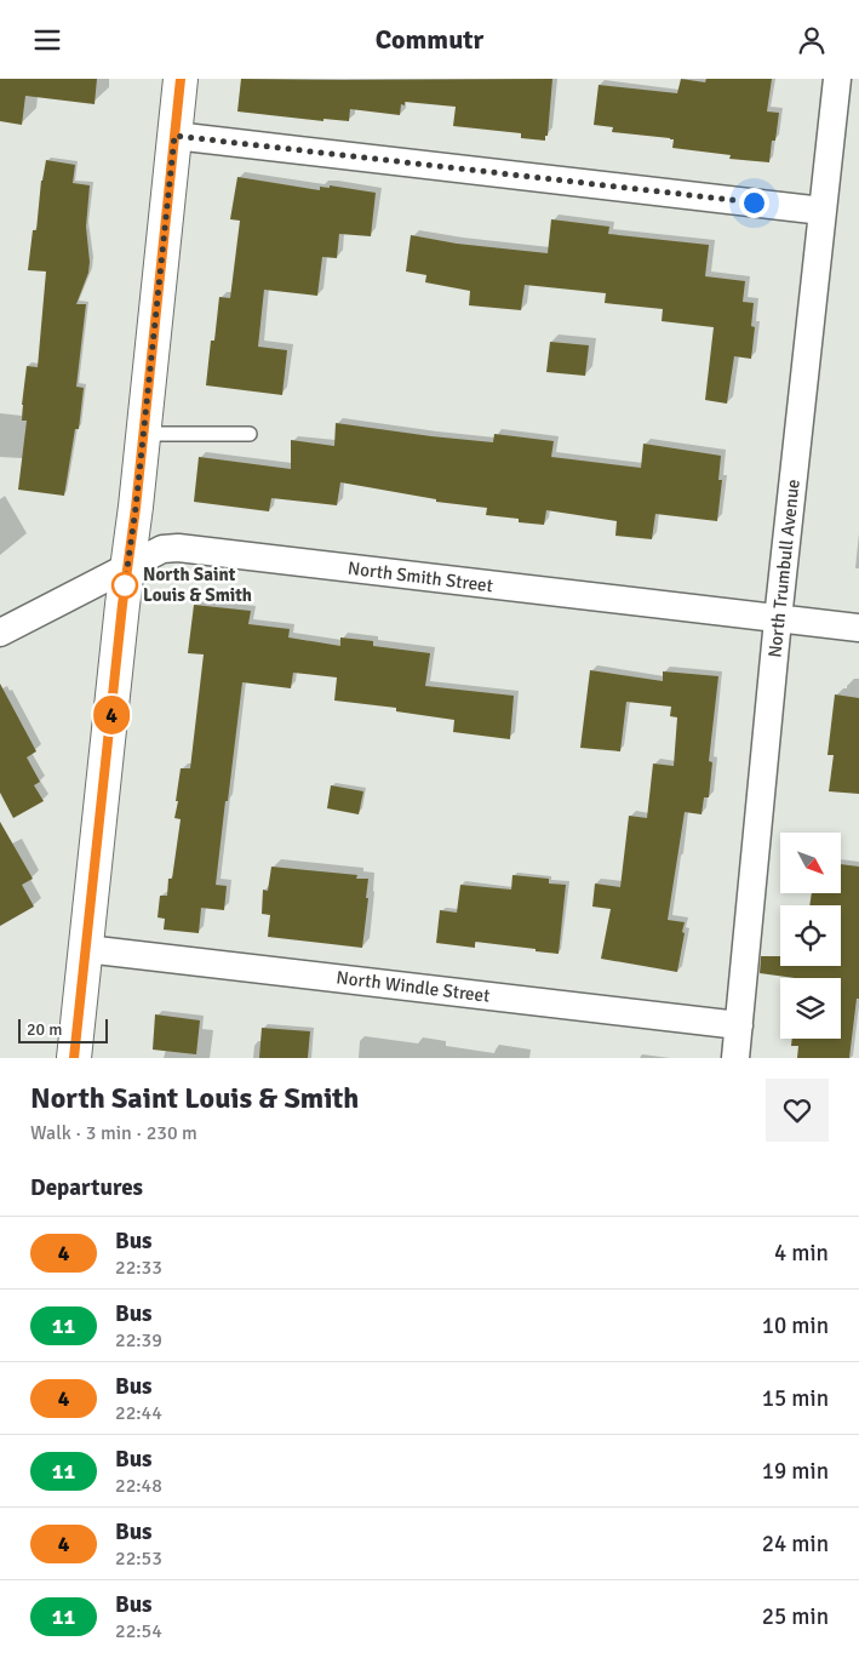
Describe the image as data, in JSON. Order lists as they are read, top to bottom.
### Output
{
  "streets": {
    "street": ["North Trumbull Avenue", "North Smith Street", "North Windle Street"]
  },
  "crossings": [
    ["North Trumbull Avenue", "North Smith Street"],
    ["North Trumbull Avenue", "North Windle Street"]
  ],
  "places": ["North Saint Louis & Smith"],
  "lines": ["bus line 4"],
  "scale_bar": "20 m",
  "north": "bottom right",
  "page": {
    "header": "Commutr",
    "on_map": "4",
    "scale": "20 m",
    "heading": [
      ["North Saint Louis & Smith", "Walk · 3 min · 230 m"],
      "Departures"
    ],
    "list": [
      {
        "mark": "4",
        "name": "Bus",
        "note": "22:33",
        "value": "4 min"
      },
      {
        "mark": "11",
        "name": "Bus",
        "note": "22:39",
        "value": "10 min"
      },
      {
        "mark": "4",
        "name": "Bus",
        "note": "22:44",
        "value": "15 min"
      },
      {
        "mark": "11",
        "name": "Bus",
        "note": "22:48",
        "value": "19 min"
      },
      {
        "mark": "4",
        "name": "Bus",
        "note": "22:53",
        "value": "24 min"
      },
      {
        "mark": "11",
        "name": "Bus",
        "note": "22:54",
        "value": "25 min"
      }
    ]
  }
}
